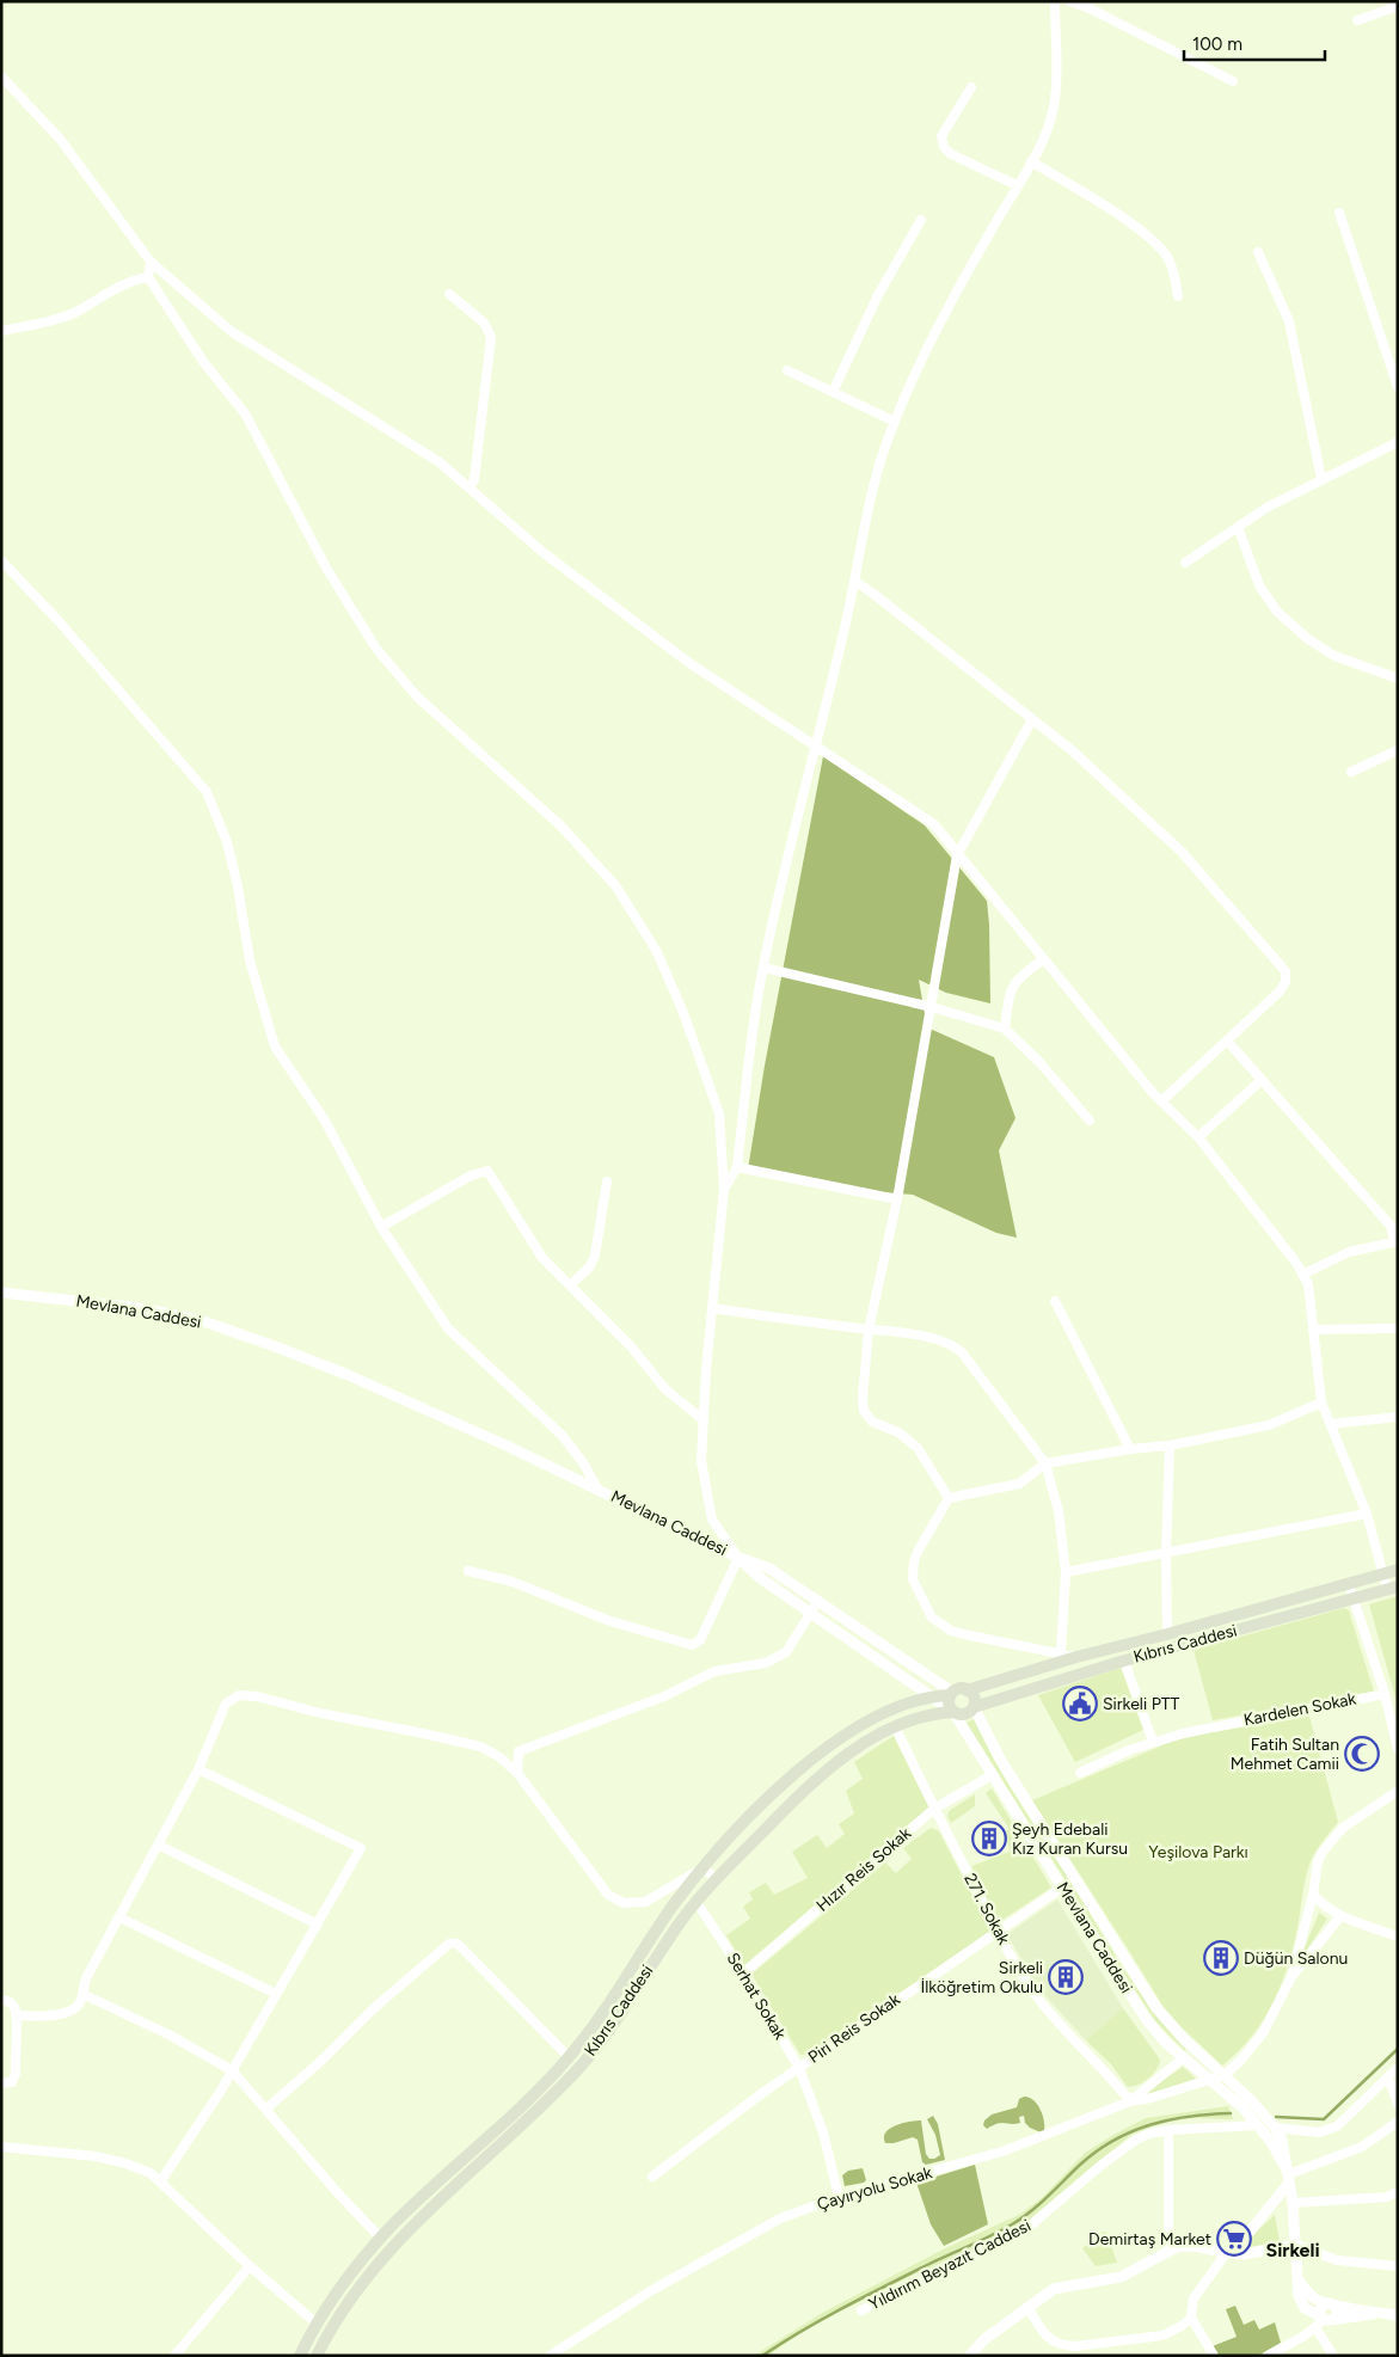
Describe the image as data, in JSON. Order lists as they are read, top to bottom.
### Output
{
  "streets": {
    "main road": ["Kıbrıs Caddesi"],
    "street": [
      "Mevlana Caddesi",
      "Kardelen Sokak",
      "Hızır Reis Sokak",
      "271. Sokak",
      "Serhat Sokak",
      "Piri Reis Sokak",
      "Çayıryolu Sokak",
      "Yıldırım Beyazıt Caddesi"
    ]
  },
  "crossings": [
    ["Mevlana Caddesi", "Kıbrıs Caddesi"],
    ["Mevlana Caddesi", "Hızır Reis Sokak"],
    ["Mevlana Caddesi", "Piri Reis Sokak"],
    ["Mevlana Caddesi", "Çayıryolu Sokak"],
    ["Mevlana Caddesi", "Yıldırım Beyazıt Caddesi"],
    ["Kıbrıs Caddesi", "271. Sokak"],
    ["Kıbrıs Caddesi", "Serhat Sokak"],
    ["Hızır Reis Sokak", "271. Sokak"],
    ["Hızır Reis Sokak", "Serhat Sokak"],
    ["271. Sokak", "Piri Reis Sokak"],
    ["271. Sokak", "Çayıryolu Sokak"],
    ["Serhat Sokak", "Piri Reis Sokak"],
    ["Serhat Sokak", "Çayıryolu Sokak"]
  ],
  "districts": ["Sirkeli"],
  "parks": ["Yeşilova Parkı"],
  "places": {
    "public building": ["Sirkeli PTT"],
    "mosque": ["Fatih Sultan Mehmet Camii"],
    "building": ["Şeyh Edebali Kız Kuran Kursu", "Düğün Salonu", "Sirkeli İlköğretim Okulu"],
    "supermarket": ["Demirtaş Market"]
  },
  "scale_bar": "100 m"
}
